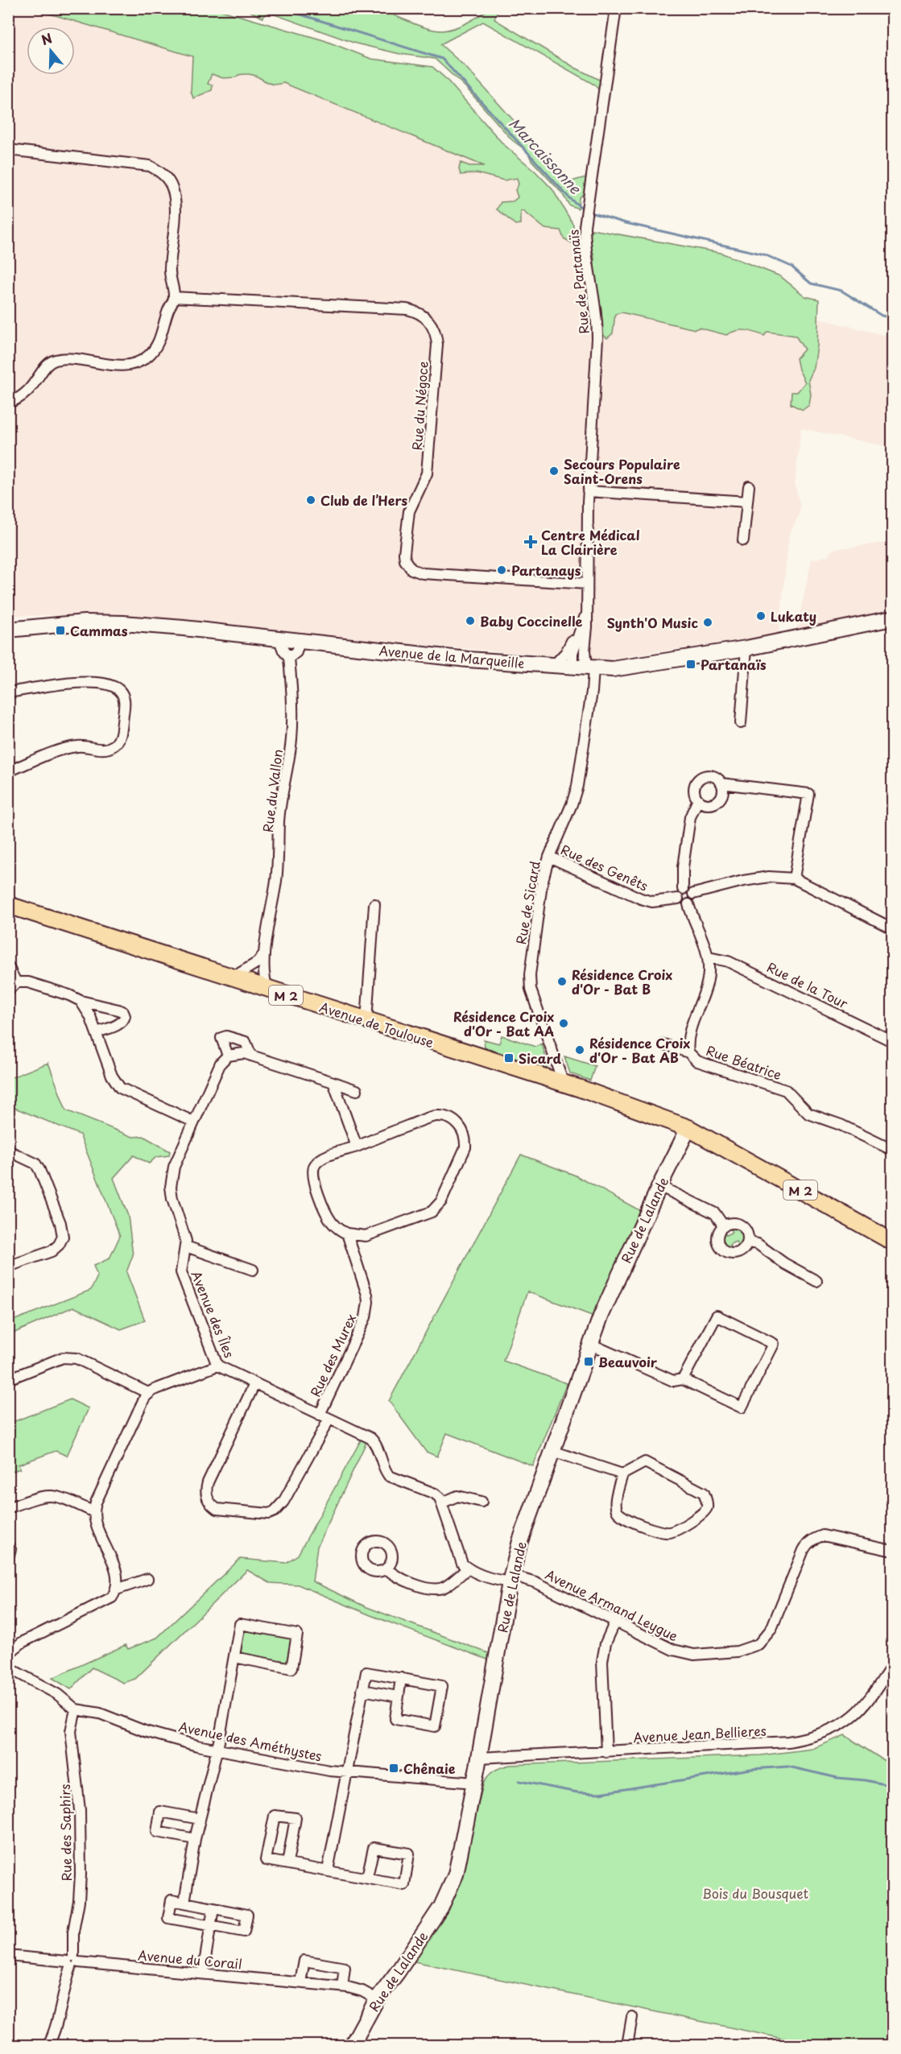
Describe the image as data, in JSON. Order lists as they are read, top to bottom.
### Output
{
  "streets": {
    "main road": ["M 2", "Avenue de Toulouse"],
    "street": [
      "Rue de Partanaïs",
      "Rue du Négoce",
      "Avenue de la Marqueille",
      "Rue du Vallon",
      "Rue des Genêts",
      "Rue de Sicard",
      "Rue de la Tour",
      "Rue Béatrice",
      "Rue de Lalande",
      "Avenue des Îles",
      "Rue des Murex",
      "Avenue Armand Leygue",
      "Avenue Jean Bellieres",
      "Avenue des Améthystes",
      "Rue des Saphirs",
      "Avenue du Corail"
    ]
  },
  "crossings": [
    ["Rue de Partanaïs", "Rue du Négoce"],
    ["Rue de Partanaïs", "Avenue de la Marqueille"],
    ["Rue de Partanaïs", "Rue de Sicard"],
    ["Avenue de la Marqueille", "Rue du Vallon"],
    ["Avenue de la Marqueille", "Rue de Sicard"],
    ["Rue du Vallon", "Avenue de Toulouse"],
    ["Rue des Genêts", "Rue de Sicard"],
    ["Rue de Sicard", "Avenue de Toulouse"],
    ["Rue de la Tour", "Rue Béatrice"],
    ["M 2", "Avenue de Toulouse"],
    ["M 2", "Rue de Lalande"],
    ["Avenue de Toulouse", "Rue de Lalande"],
    ["Rue de Lalande", "Avenue Armand Leygue"],
    ["Rue de Lalande", "Avenue Jean Bellieres"],
    ["Rue de Lalande", "Avenue des Améthystes"],
    ["Rue de Lalande", "Avenue du Corail"],
    ["Avenue des Îles", "Rue des Murex"],
    ["Avenue des Améthystes", "Rue des Saphirs"],
    ["Rue des Saphirs", "Avenue du Corail"]
  ],
  "water": ["Marcaissonne"],
  "parks": ["Bois du Bousquet"],
  "places": {
    "other": [
      "Secours Populaire Saint-Orens",
      "Club de l’Hers",
      "Partanays",
      "Lukaty",
      "Baby Coccinelle",
      "Synth'O Music",
      "Résidence Croix d'Or - Bat B",
      "Résidence Croix d'Or - Bat AA",
      "Résidence Croix d'Or - Bat AB"
    ],
    "health": ["Centre Médical La Clairière"],
    "transit": [
      "Cammas",
      "Partanaïs",
      "Sicard",
      "Beauvoir",
      "Chênaie"
    ]
  },
  "north": "top"
}
